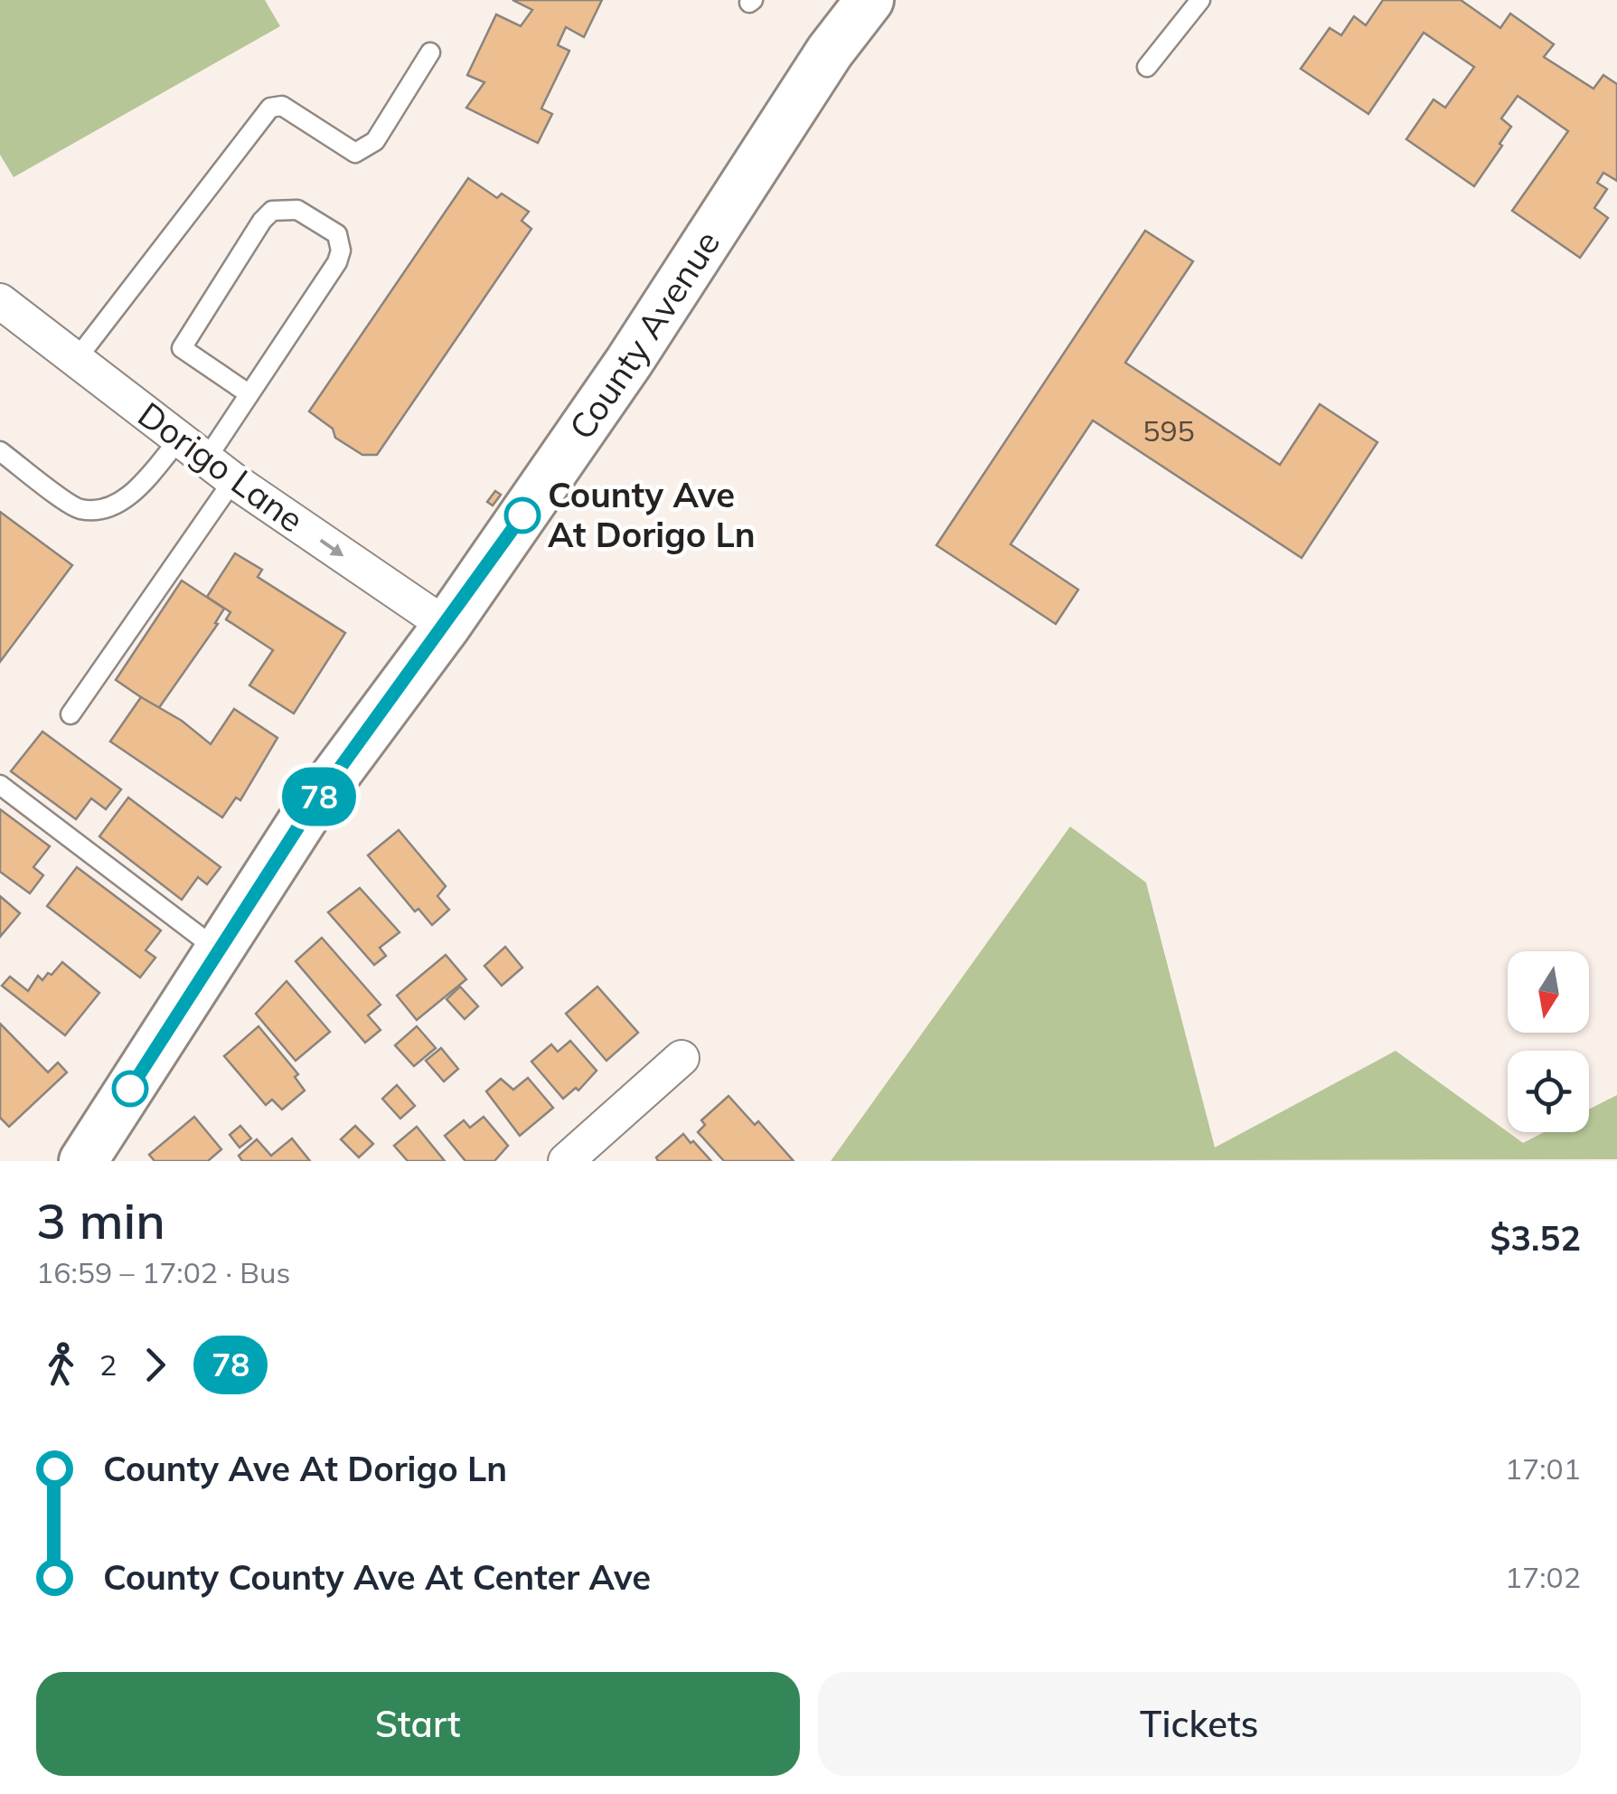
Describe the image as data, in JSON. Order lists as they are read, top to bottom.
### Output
{
  "streets": {
    "main road": ["County Avenue"],
    "street": ["Dorigo Lane"]
  },
  "crossings": [
    ["County Avenue", "Dorigo Lane"]
  ],
  "one_way": ["Dorigo Lane"],
  "places": ["County Ave At Dorigo Ln"],
  "lines": ["bus line 78"],
  "house_numbers": ["595"],
  "north": "bottom",
  "page": {
    "on_map": "78",
    "heading": ["3 min", "16:59 – 17:02 · Bus", "$3.52"],
    "legs": ["2", "78"],
    "list": [
      {
        "name": "County Ave At Dorigo Ln",
        "value": "17:01"
      },
      {
        "name": "County County Ave At Center Ave",
        "value": "17:02"
      }
    ],
    "buttons": ["Start", "Tickets"]
  }
}
